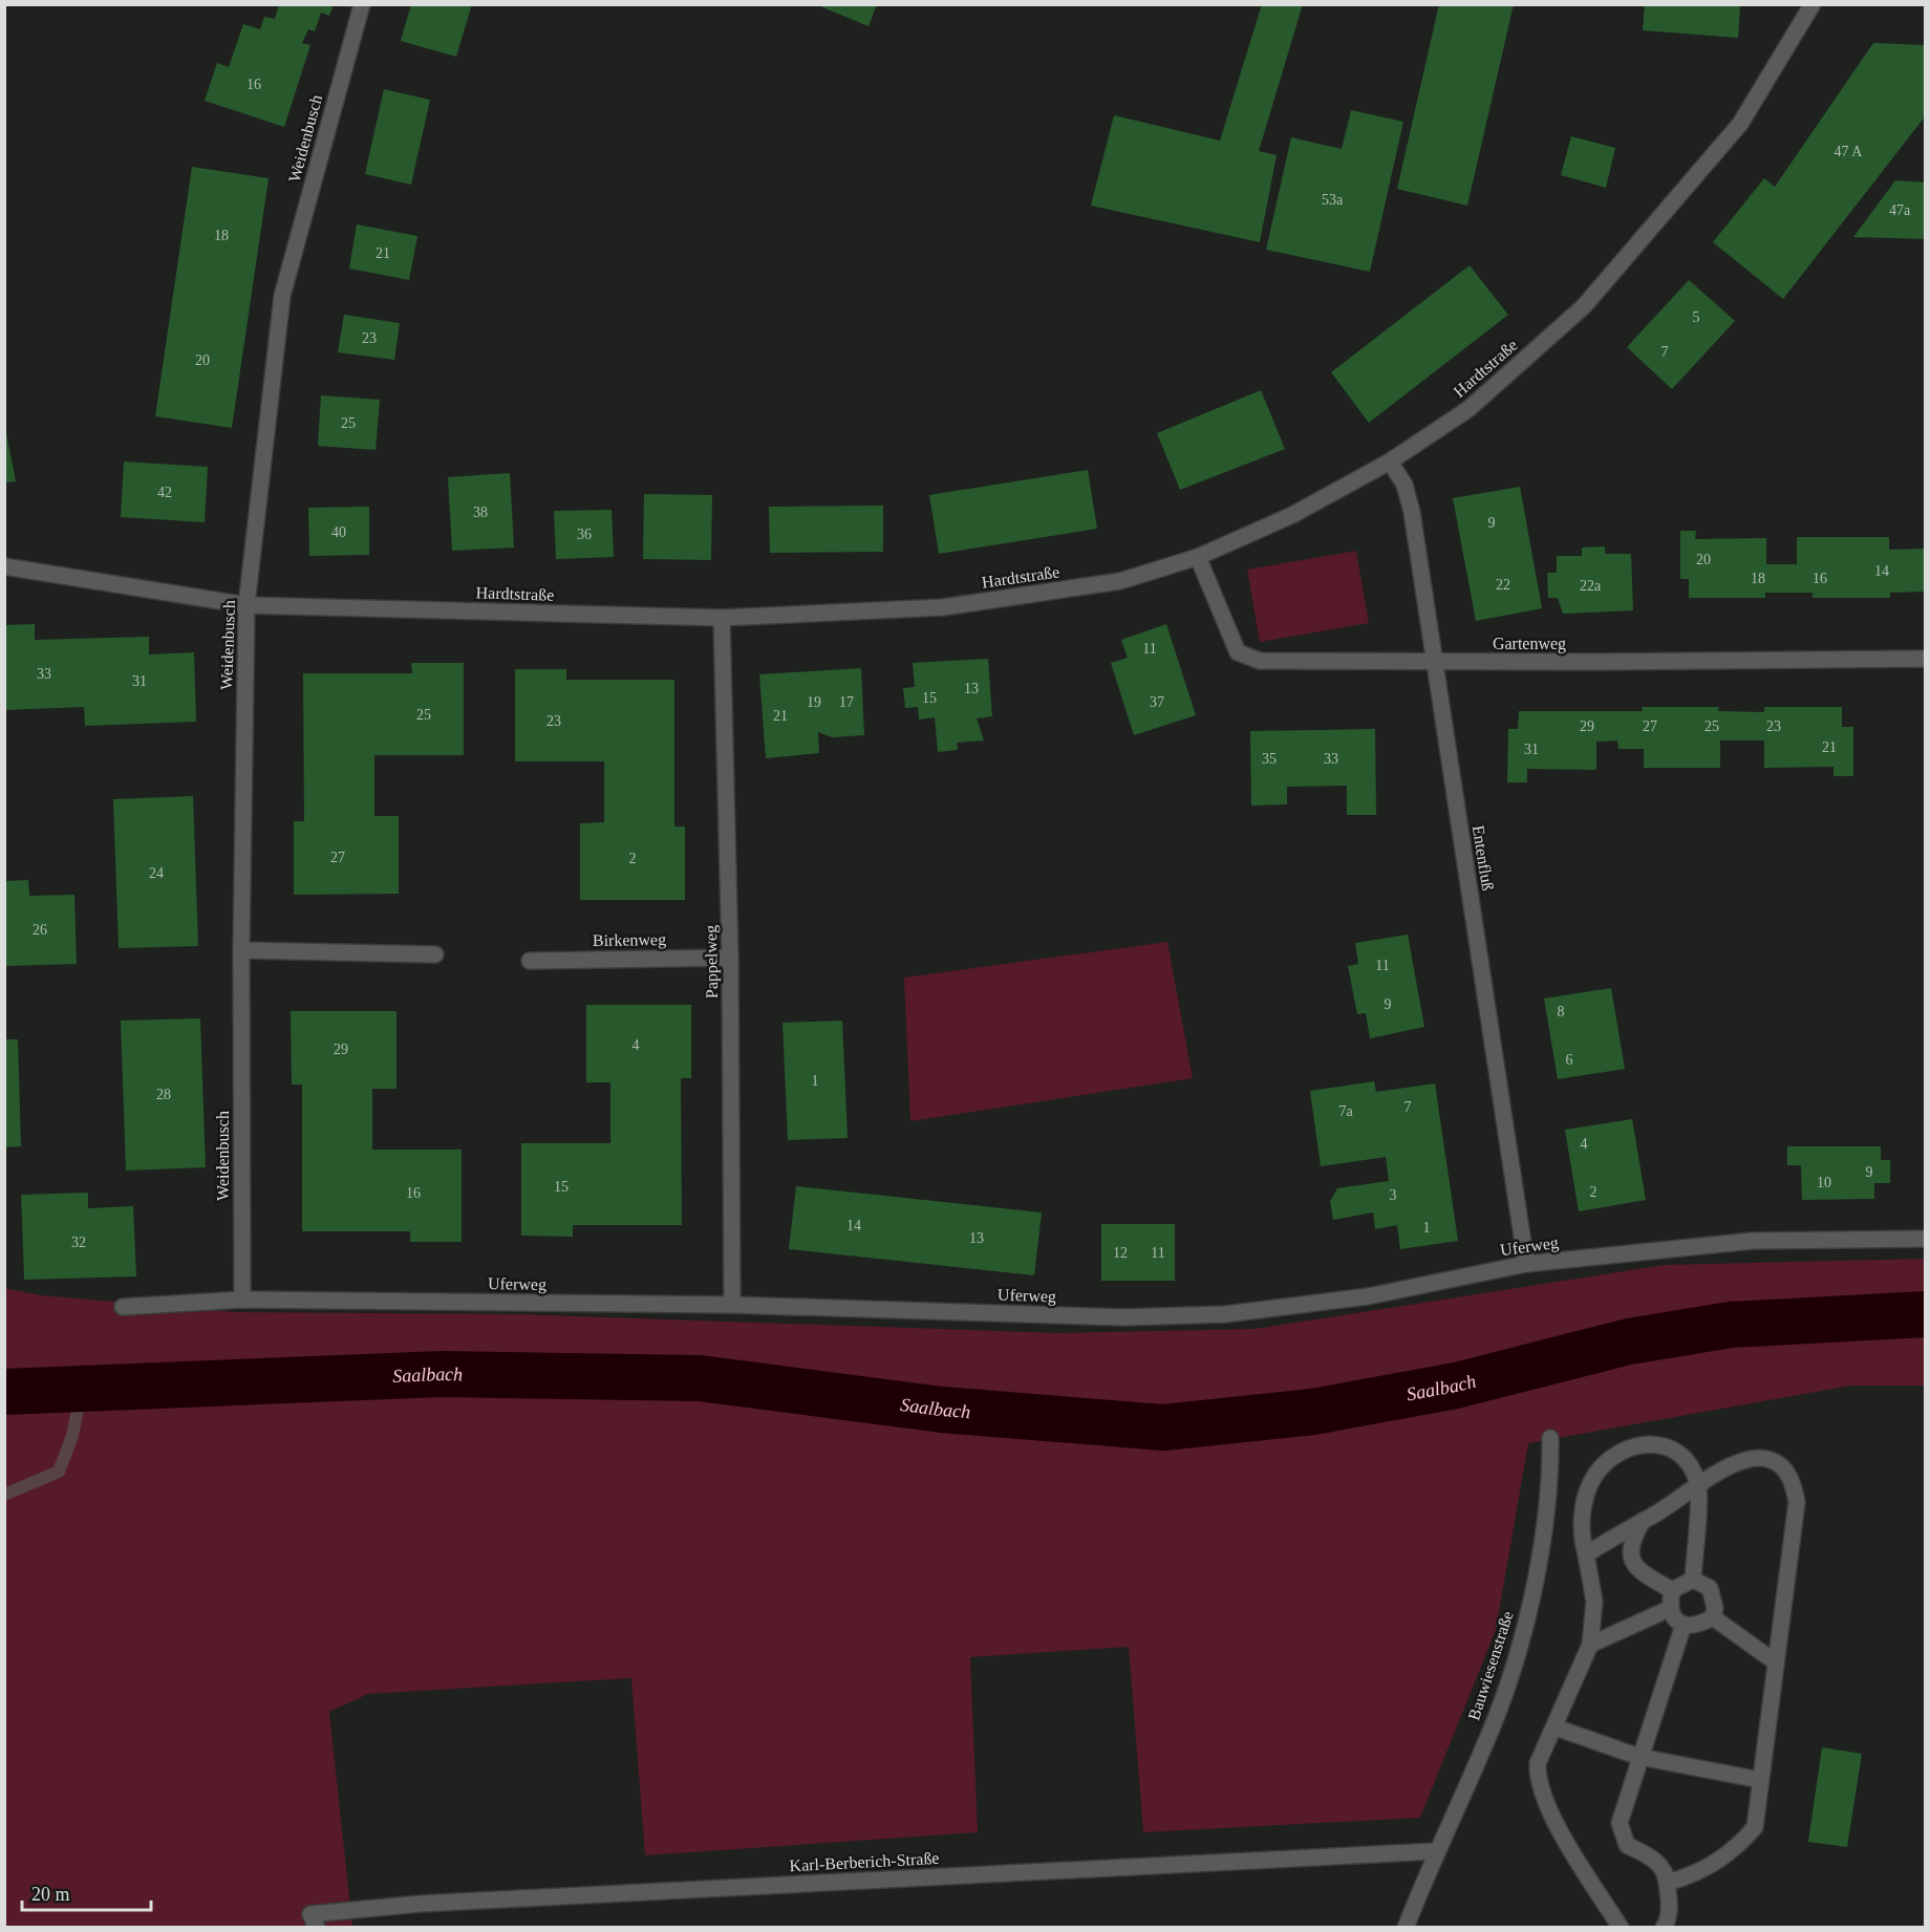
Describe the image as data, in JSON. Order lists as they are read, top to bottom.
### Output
{
  "streets": {
    "street": [
      "Weidenbusch",
      "Hardtstraße",
      "Gartenweg",
      "Entenfluß",
      "Birkenweg",
      "Pappelweg",
      "Uferweg",
      "Bauwiesenstraße",
      "Karl-Berberich-Straße"
    ]
  },
  "crossings": [
    ["Weidenbusch", "Hardtstraße"],
    ["Weidenbusch", "Uferweg"],
    ["Hardtstraße", "Gartenweg"],
    ["Hardtstraße", "Entenfluß"],
    ["Hardtstraße", "Pappelweg"],
    ["Gartenweg", "Entenfluß"],
    ["Entenfluß", "Uferweg"],
    ["Birkenweg", "Pappelweg"],
    ["Pappelweg", "Uferweg"],
    ["Bauwiesenstraße", "Karl-Berberich-Straße"]
  ],
  "water": ["Saalbach"],
  "house_numbers": [
    "16",
    "47 A",
    "53a",
    "47a",
    "18",
    "21",
    "5",
    "23",
    "7",
    "20",
    "25",
    "42",
    "38",
    "9",
    "40",
    "36",
    "20",
    "14",
    "18",
    "16",
    "22",
    "22a",
    "11",
    "33",
    "31",
    "13",
    "15",
    "19",
    "17",
    "37",
    "25",
    "21",
    "23",
    "29",
    "27",
    "25",
    "23",
    "21",
    "31",
    "35",
    "33",
    "27",
    "2",
    "24",
    "26",
    "11",
    "9",
    "8",
    "4",
    "29",
    "6",
    "1",
    "28",
    "7",
    "7a",
    "4",
    "9",
    "10",
    "15",
    "2",
    "16",
    "3",
    "14",
    "1",
    "13",
    "32",
    "12",
    "11"
  ],
  "scale_bar": "20 m"
}
